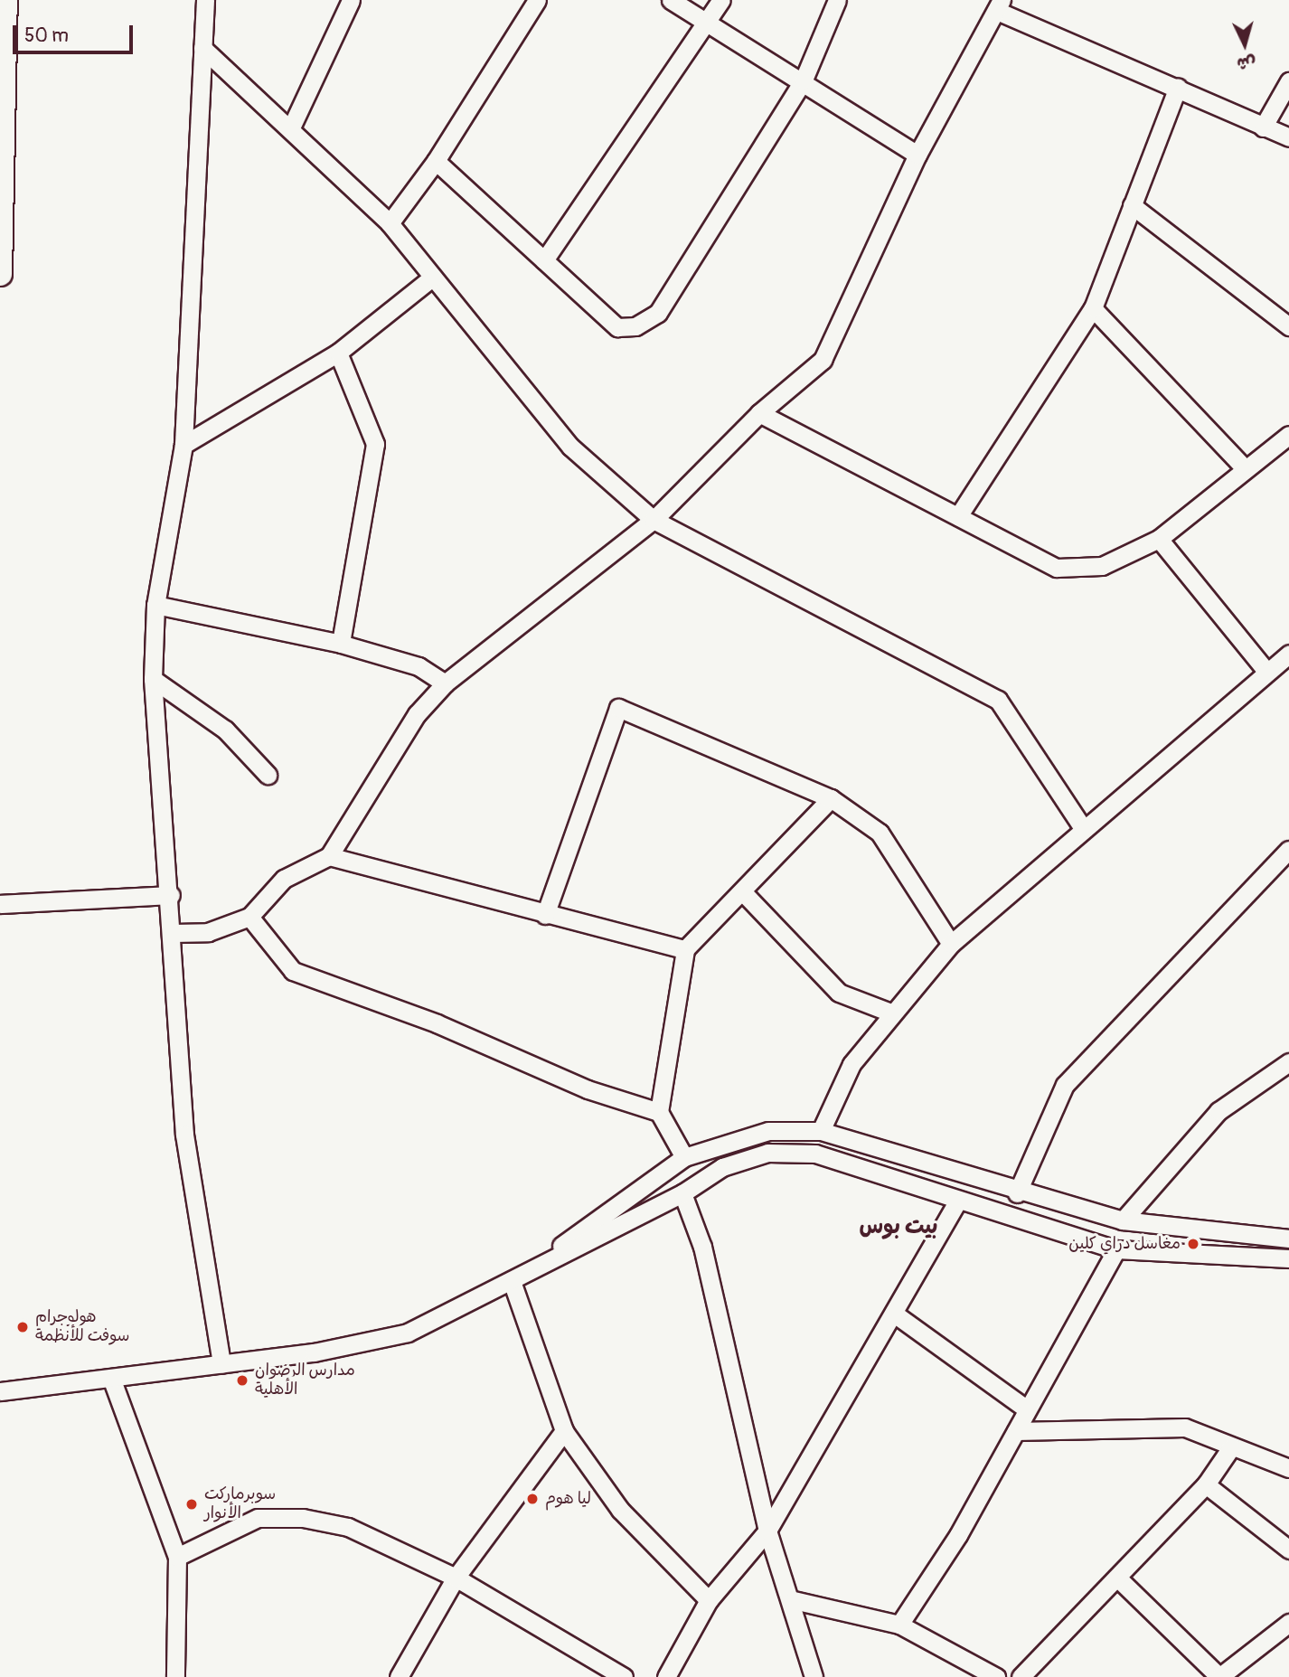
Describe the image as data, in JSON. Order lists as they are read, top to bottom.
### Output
{
  "districts": ["بيت بوس"],
  "places": [
    "مغاسل دراي كلين",
    "هولوجرام سوفت للأنظمة",
    "مدارس الرضوان الأهلية",
    "ليا هوم",
    "سوبرماركت الأنوار"
  ],
  "scale_bar": "50 m",
  "north": "bottom"
}
